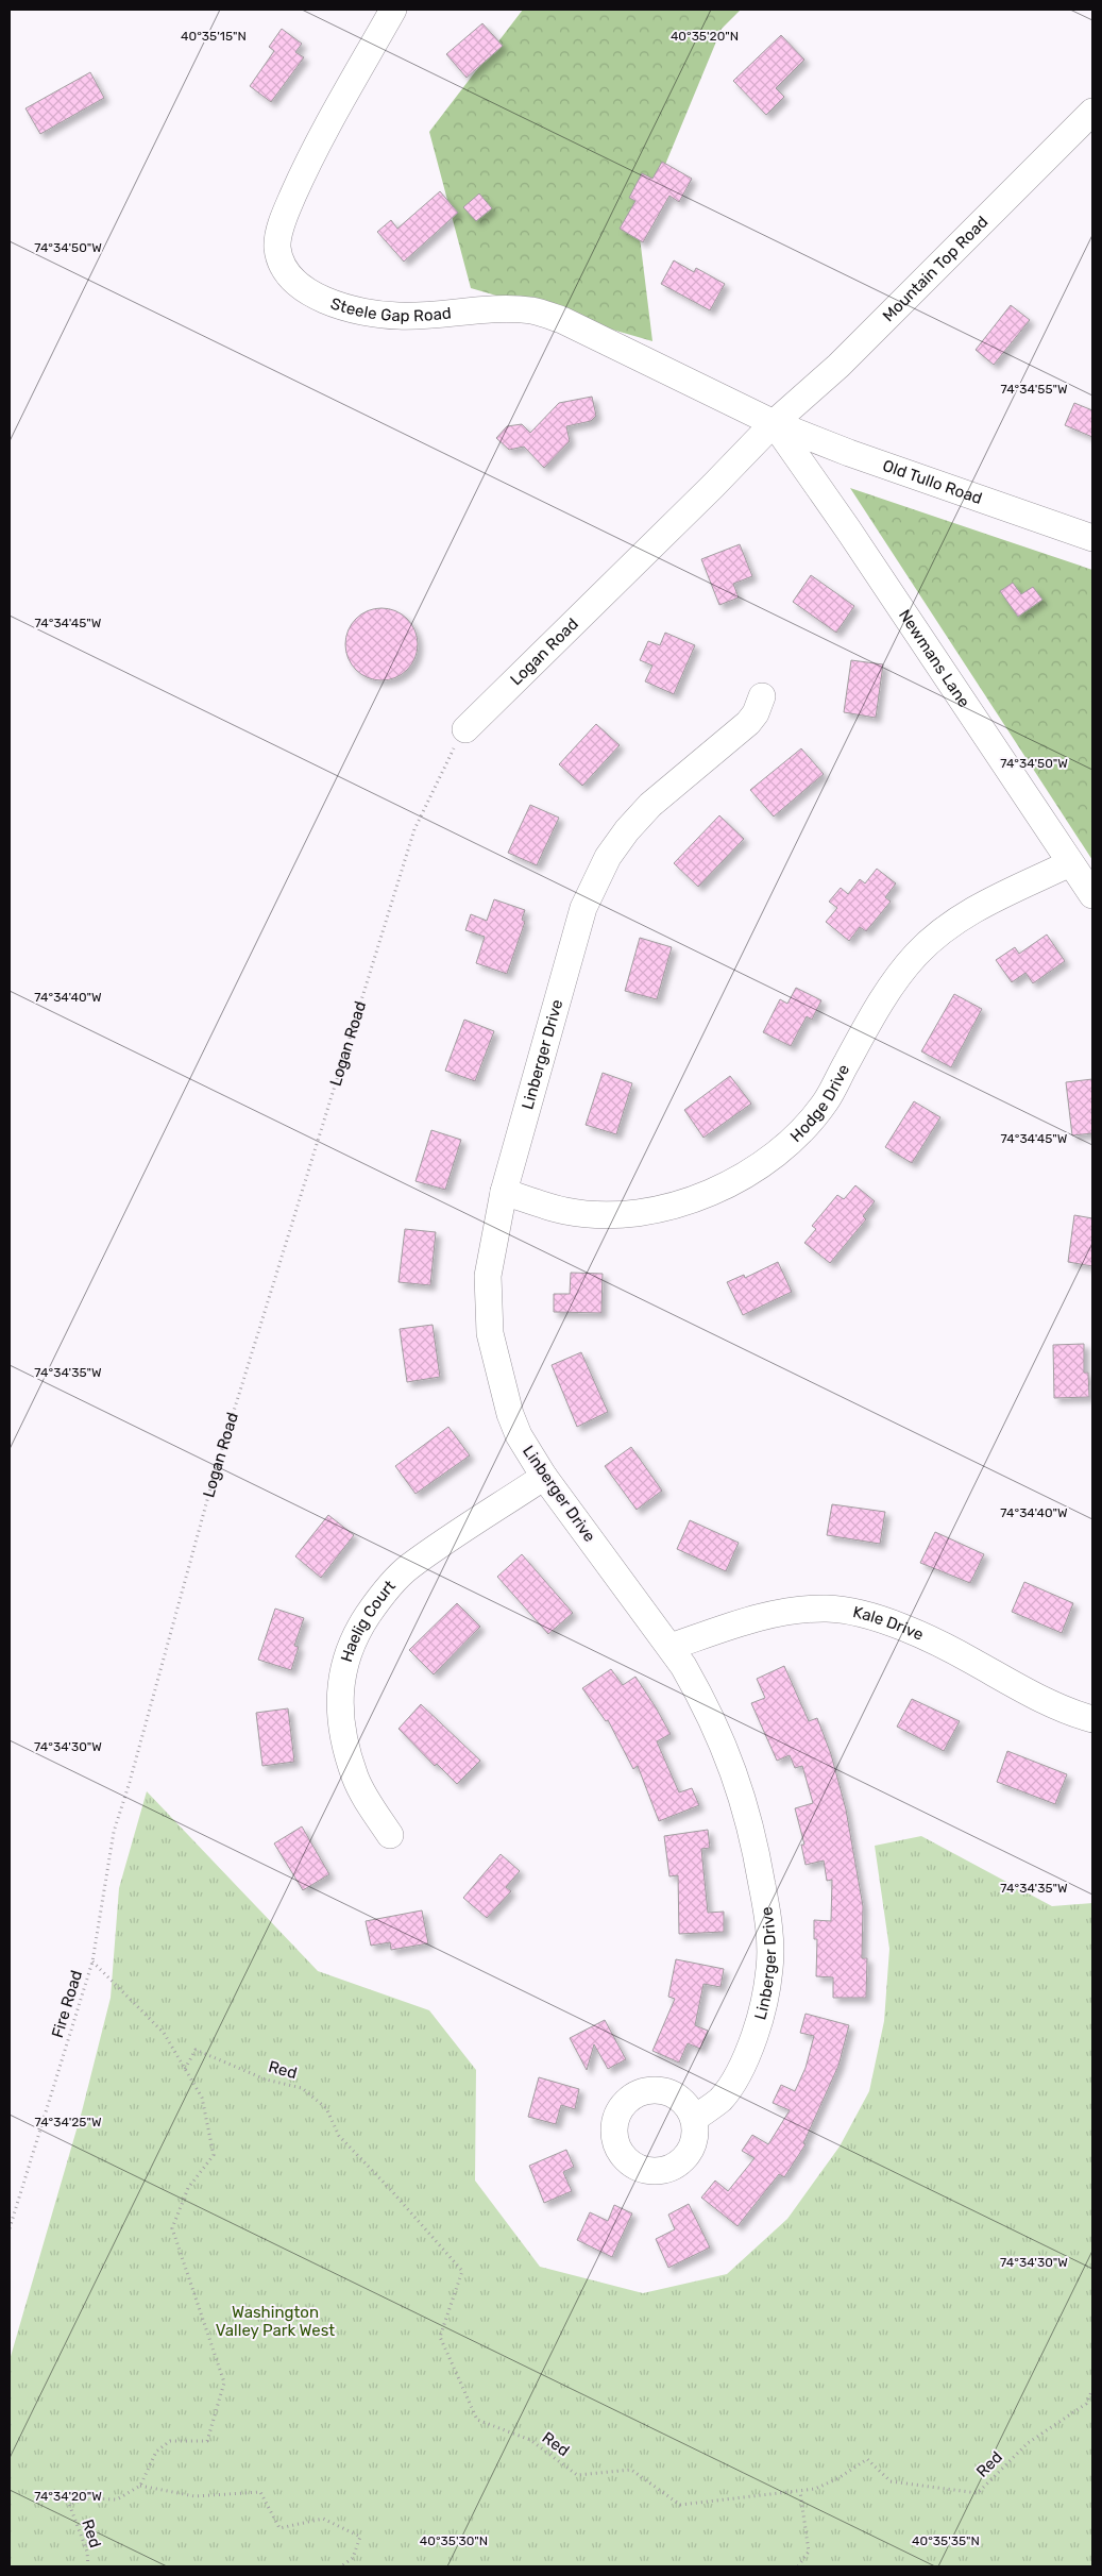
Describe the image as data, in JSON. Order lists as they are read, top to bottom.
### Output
{
  "streets": {
    "street": [
      "Mountain Top Road",
      "Steele Gap Road",
      "Old Tullo Road",
      "Logan Road",
      "Newmans Lane",
      "Linberger Drive",
      "Hodge Drive",
      "Haelig Court",
      "Kale Drive"
    ],
    "path": ["Fire Road", "Red"]
  },
  "crossings": [
    ["Mountain Top Road", "Steele Gap Road"],
    ["Mountain Top Road", "Old Tullo Road"],
    ["Mountain Top Road", "Logan Road"],
    ["Mountain Top Road", "Newmans Lane"],
    ["Steele Gap Road", "Old Tullo Road"],
    ["Steele Gap Road", "Logan Road"],
    ["Steele Gap Road", "Newmans Lane"],
    ["Old Tullo Road", "Logan Road"],
    ["Old Tullo Road", "Newmans Lane"],
    ["Logan Road", "Newmans Lane"],
    ["Logan Road", "Fire Road"],
    ["Newmans Lane", "Hodge Drive"],
    ["Linberger Drive", "Hodge Drive"],
    ["Linberger Drive", "Haelig Court"],
    ["Linberger Drive", "Kale Drive"]
  ],
  "parks": ["Washington Valley Park West"],
  "coordinates": [
    "40°35'15\"N",
    "40°35'20\"N",
    "74°34'50\"W",
    "74°34'55\"W",
    "74°34'45\"W",
    "74°34'40\"W",
    "74°34'35\"W",
    "74°34'30\"W",
    "74°34'25\"W",
    "74°34'20\"W",
    "40°35'30\"N",
    "40°35'35\"N"
  ]
}
